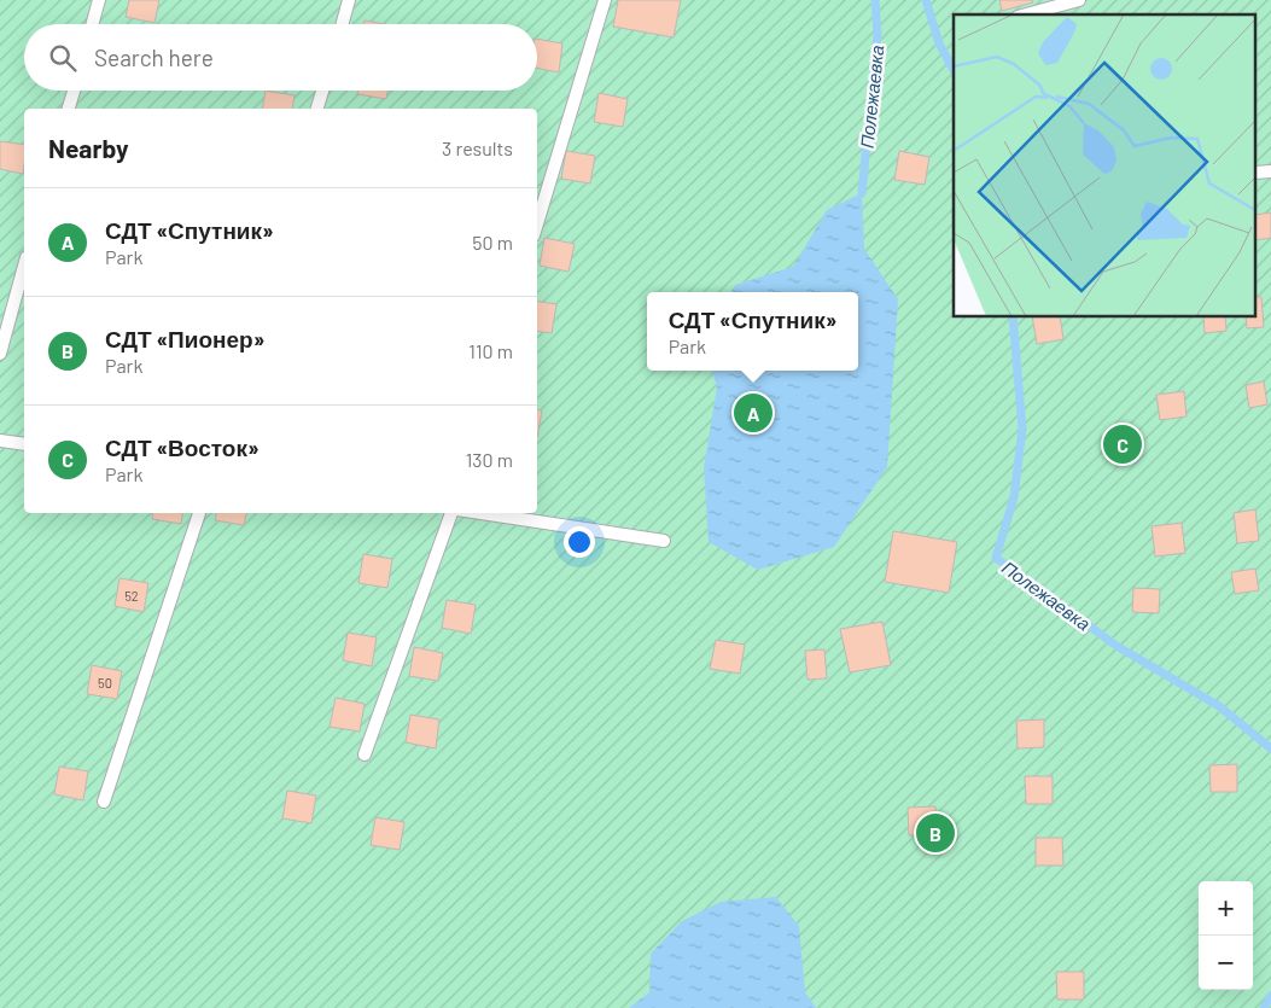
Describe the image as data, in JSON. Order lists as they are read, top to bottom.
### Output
{
  "water": ["Полежаевка"],
  "house_numbers": ["52", "50"],
  "page": {
    "search": "Search here",
    "heading": ["Nearby", "3 results"],
    "list": [
      {
        "mark": "A",
        "name": "СДТ «Спутник»",
        "note": "Park",
        "value": "50 m"
      },
      {
        "mark": "B",
        "name": "СДТ «Пионер»",
        "note": "Park",
        "value": "110 m"
      },
      {
        "mark": "C",
        "name": "СДТ «Восток»",
        "note": "Park",
        "value": "130 m"
      }
    ],
    "popup": ["СДТ «Спутник»", "Park"],
    "pins": ["A", "C", "B"],
    "map_buttons": ["+", "−"]
  }
}
